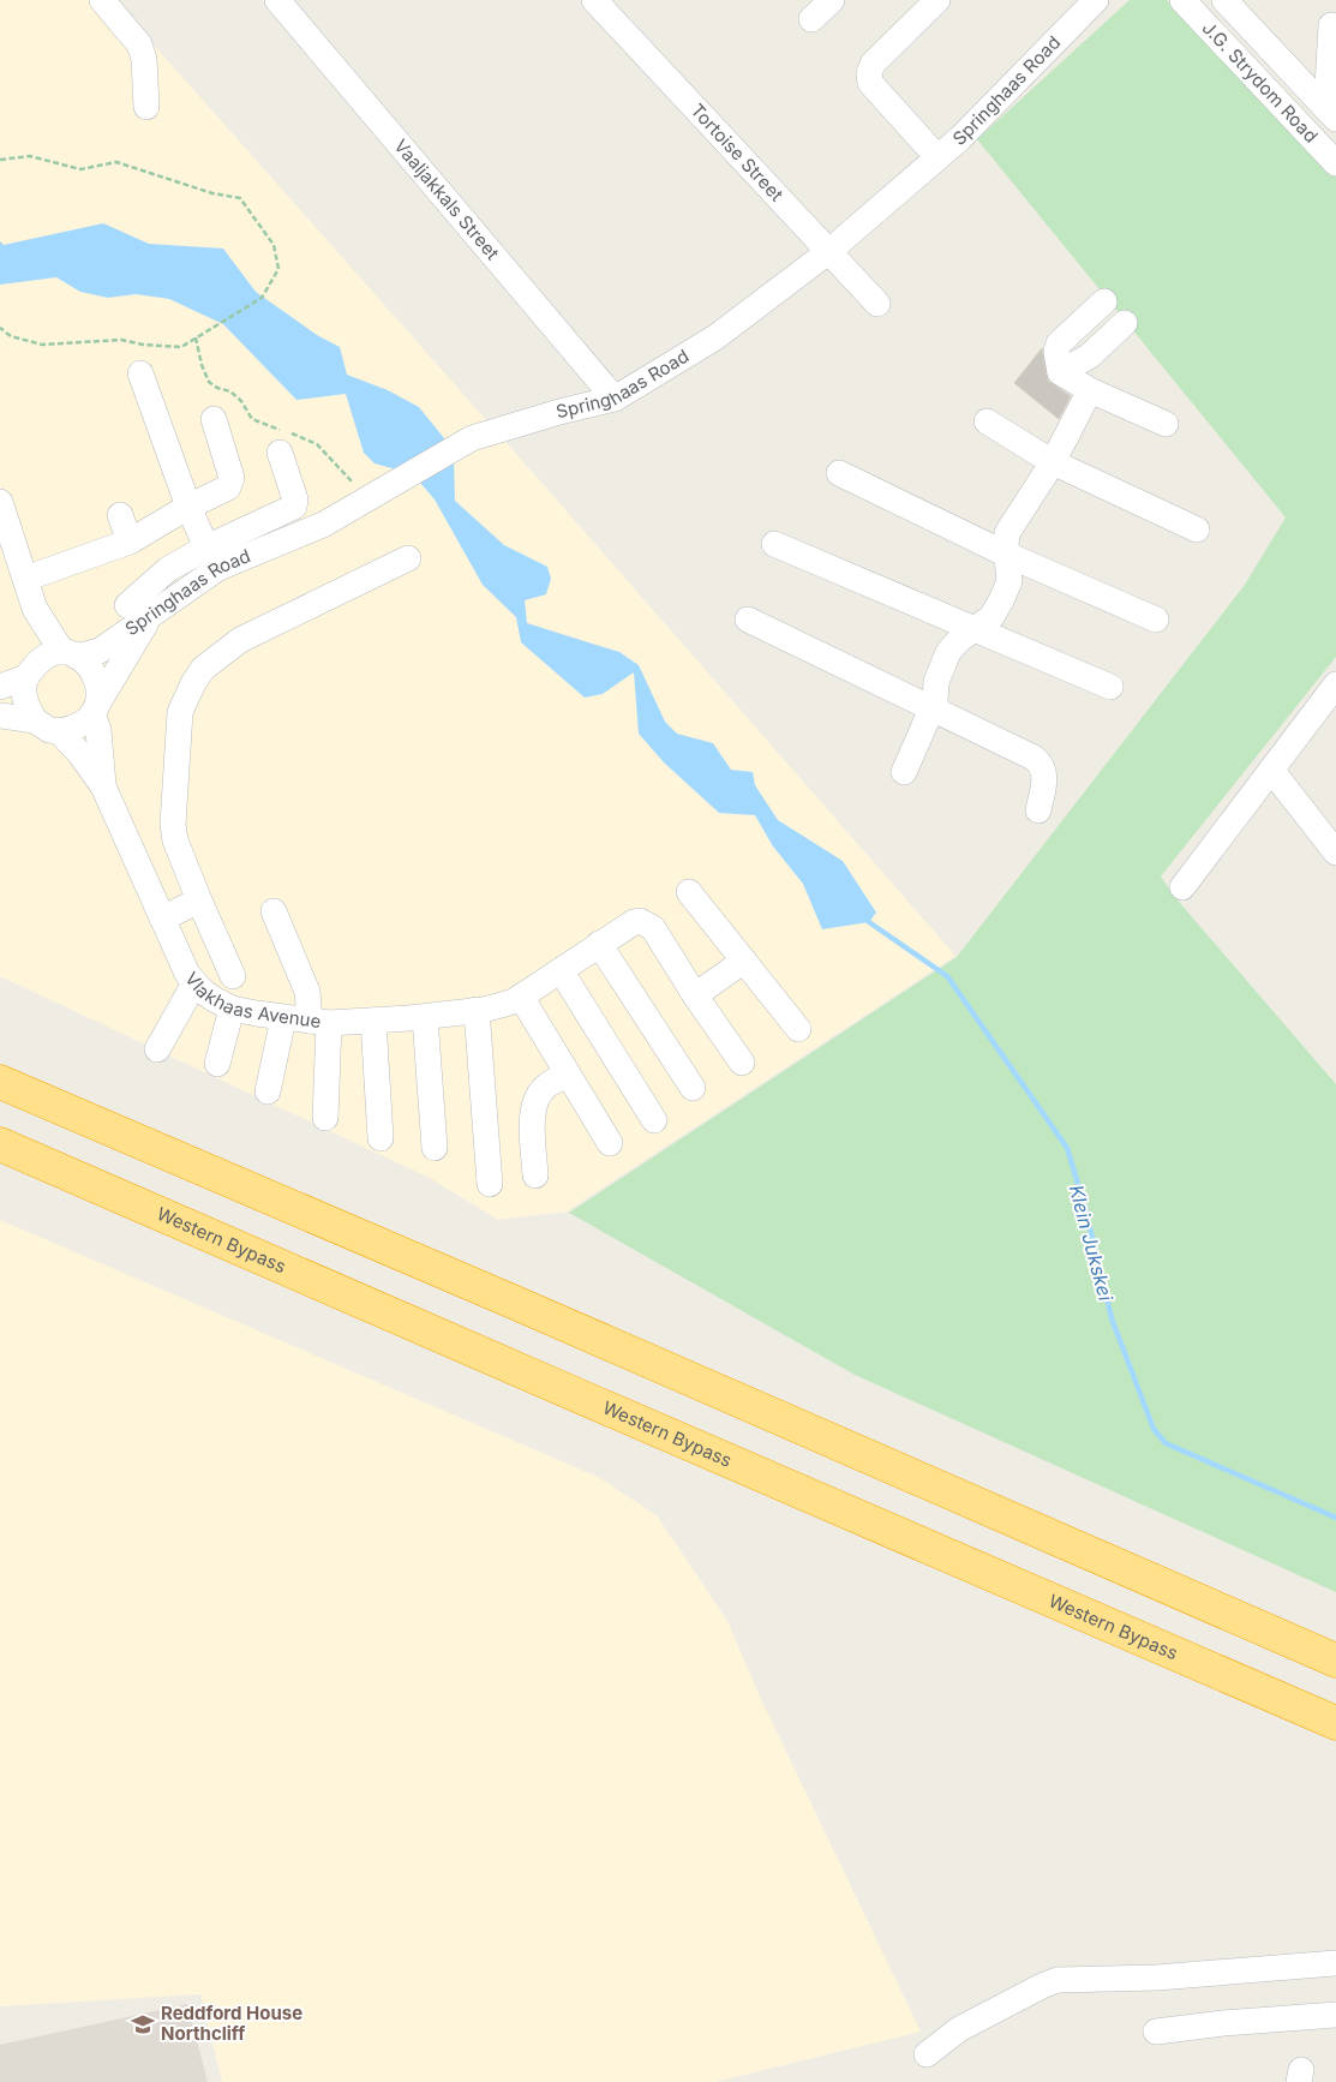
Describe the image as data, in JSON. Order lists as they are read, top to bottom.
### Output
{
  "streets": {
    "highway": ["Western Bypass"],
    "street": [
      "J.G. Strydom Road",
      "Springhaas Road",
      "Tortoise Street",
      "Vaaljakkals Street",
      "Vlakhaas Avenue"
    ]
  },
  "crossings": [
    ["Springhaas Road", "Tortoise Street"],
    ["Springhaas Road", "Vaaljakkals Street"],
    ["Springhaas Road", "Vlakhaas Avenue"]
  ],
  "water": ["Klein Jukskei"],
  "places": {
    "school or university": ["Reddford House Northcliff"]
  }
}
